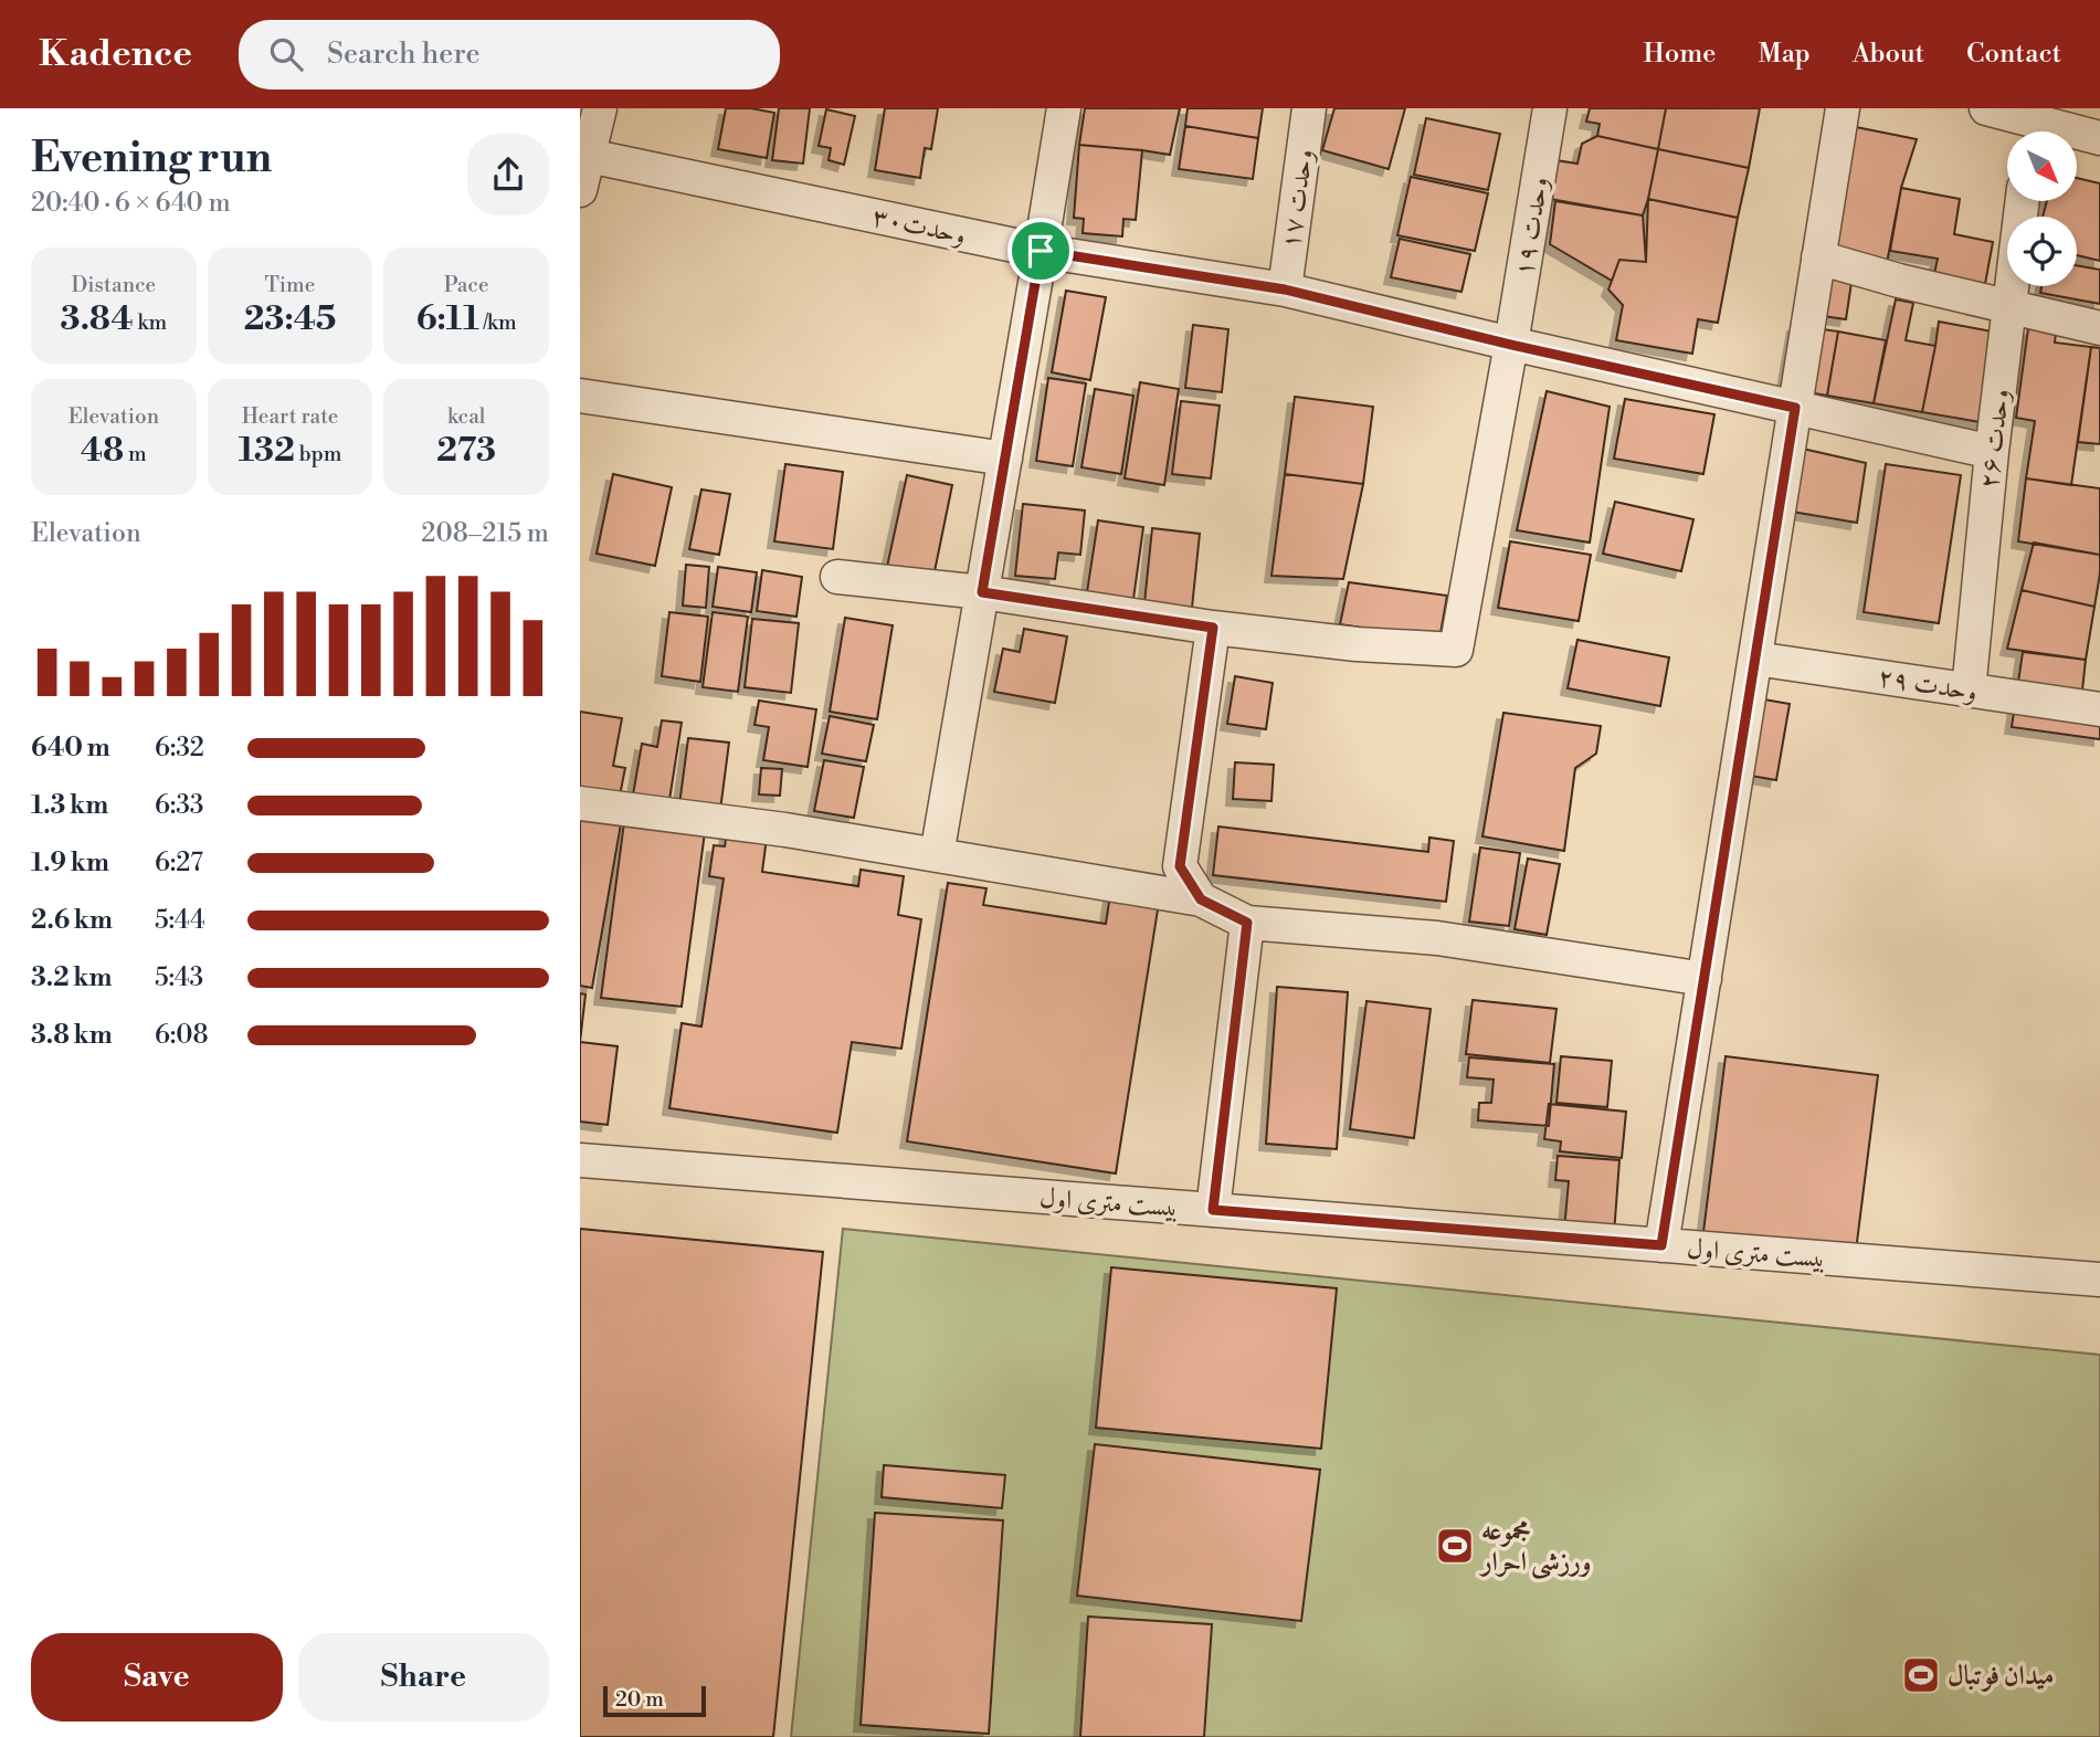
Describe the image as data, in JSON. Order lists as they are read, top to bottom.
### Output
{
  "streets": {
    "street": [
      "وحدت ۱۷",
      "وحدت۳۰",
      "وحدت ۱۹",
      "وحدت ۲۶",
      "وحدت ۲۹",
      "بیست متری اول"
    ]
  },
  "crossings": [
    ["وحدت ۱۷", "وحدت۳۰"],
    ["وحدت۳۰", "وحدت ۱۹"],
    ["وحدت۳۰", "وحدت ۲۶"],
    ["وحدت ۲۶", "وحدت ۲۹"]
  ],
  "places": {
    "sports": ["مجموعه ورزشی احرار", "میدان فوتبال"]
  },
  "scale_bar": "20 m",
  "north": "bottom right",
  "page": {
    "header": "Kadence",
    "search": "Search here",
    "nav": [
      "Home",
      "Map",
      "About",
      "Contact"
    ],
    "heading": ["Evening run", "20:40 · 6 × 640 m"],
    "stats": [
      ["Distance", "3.84 km"],
      ["Time", "23:45"],
      ["Pace", "6:11 /km"],
      ["Elevation", "48 m"],
      ["Heart rate", "132 bpm"],
      ["kcal", "273"]
    ],
    "chart": ["Elevation", "208–215 m"],
    "list": [
      {
        "name": "640 m",
        "note": "6:32"
      },
      {
        "name": "1.3 km",
        "note": "6:33"
      },
      {
        "name": "1.9 km",
        "note": "6:27"
      },
      {
        "name": "2.6 km",
        "note": "5:44"
      },
      {
        "name": "3.2 km",
        "note": "5:43"
      },
      {
        "name": "3.8 km",
        "note": "6:08"
      }
    ],
    "buttons": ["Save", "Share"],
    "scale": "20 m"
  }
}
